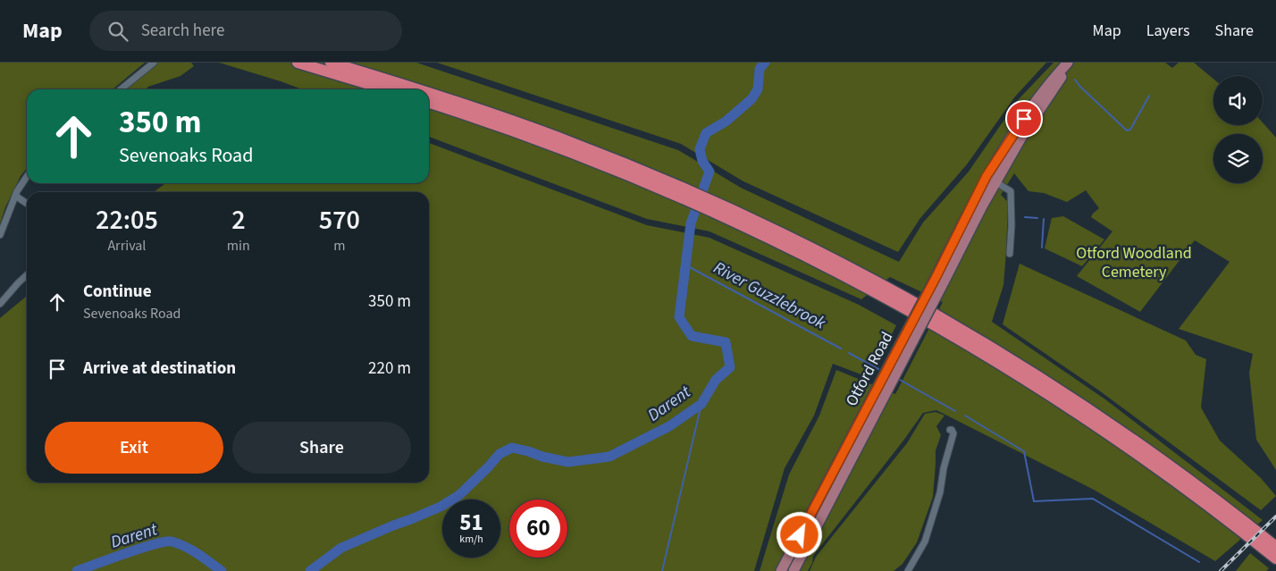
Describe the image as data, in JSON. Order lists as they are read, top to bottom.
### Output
{
  "streets": {
    "main road": ["Otford Road"]
  },
  "water": ["River Guzzlebrook", "Darent"],
  "parks": ["Otford Woodland Cemetery"],
  "page": {
    "header": "Map",
    "search": "Search here",
    "nav": ["Map", "Layers", "Share"],
    "turn": ["350 m", "Sevenoaks Road"],
    "eta": [
      "22:05",
      "Arrival",
      "2",
      "min",
      "570",
      "m"
    ],
    "list": [
      {
        "name": "Continue",
        "note": "Sevenoaks Road",
        "value": "350 m"
      },
      {
        "name": "Arrive at destination",
        "value": "220 m"
      }
    ],
    "buttons": ["Exit", "Share"],
    "speed": "51 km/h",
    "limit": "60"
  }
}
